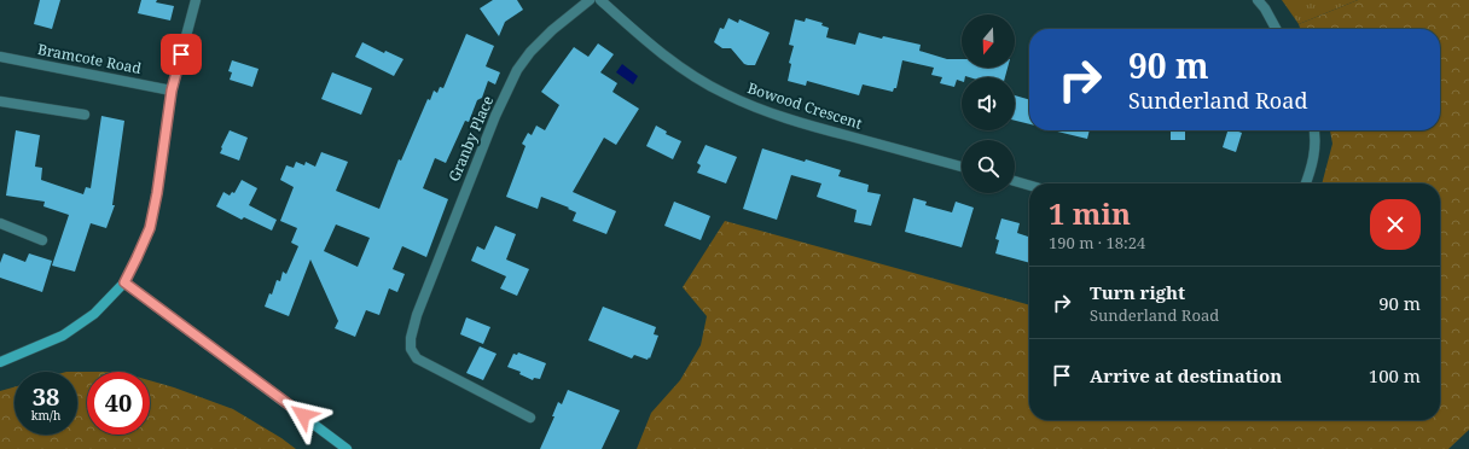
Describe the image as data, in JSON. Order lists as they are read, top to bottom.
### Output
{
  "streets": {
    "street": ["Bramcote Road", "Bowood Crescent", "Granby Place"]
  },
  "north": "bottom",
  "page": {
    "turn": ["90 m", "Sunderland Road"],
    "heading": ["1 min", "190 m · 18:24"],
    "list": [
      {
        "name": "Turn right",
        "note": "Sunderland Road",
        "value": "90 m"
      },
      {
        "name": "Arrive at destination",
        "value": "100 m"
      }
    ],
    "speed": "38 km/h",
    "limit": "40"
  }
}
